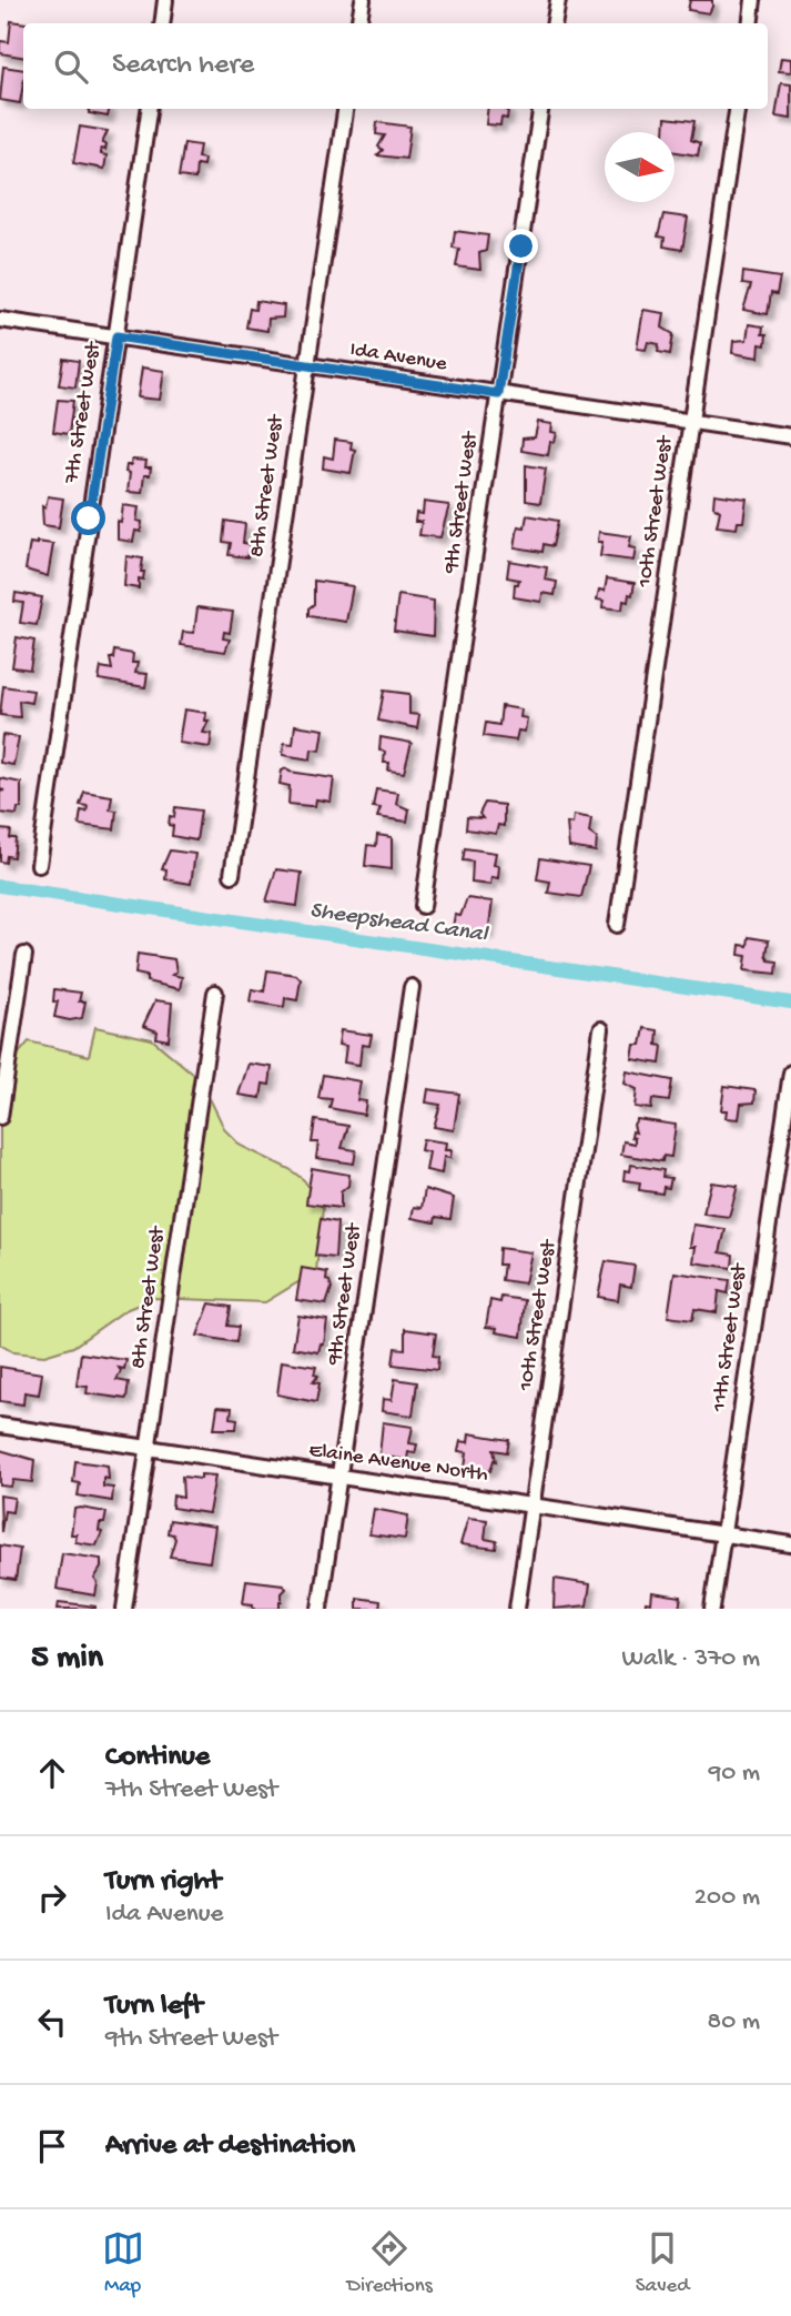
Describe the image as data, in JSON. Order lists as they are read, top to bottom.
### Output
{
  "streets": {
    "street": [
      "Ida Avenue",
      "7th Street West",
      "8th Street West",
      "9th Street West",
      "10th Street West",
      "11th Street West",
      "Elaine Avenue North"
    ]
  },
  "crossings": [
    ["Ida Avenue", "7th Street West"],
    ["Ida Avenue", "8th Street West"],
    ["Ida Avenue", "9th Street West"],
    ["Ida Avenue", "10th Street West"],
    ["8th Street West", "Elaine Avenue North"],
    ["9th Street West", "Elaine Avenue North"],
    ["10th Street West", "Elaine Avenue North"],
    ["11th Street West", "Elaine Avenue North"]
  ],
  "water": ["Sheepshead Canal"],
  "north": "right",
  "page": {
    "search": "Search here",
    "heading": ["5 min", "Walk · 370 m"],
    "list": [
      ["Continue", "7th Street West", "90 m"],
      ["Turn right", "Ida Avenue", "200 m"],
      ["Turn left", "9th Street West", "80 m"],
      "Arrive at destination"
    ],
    "nav": ["Map", "Directions", "Saved"]
  }
}
